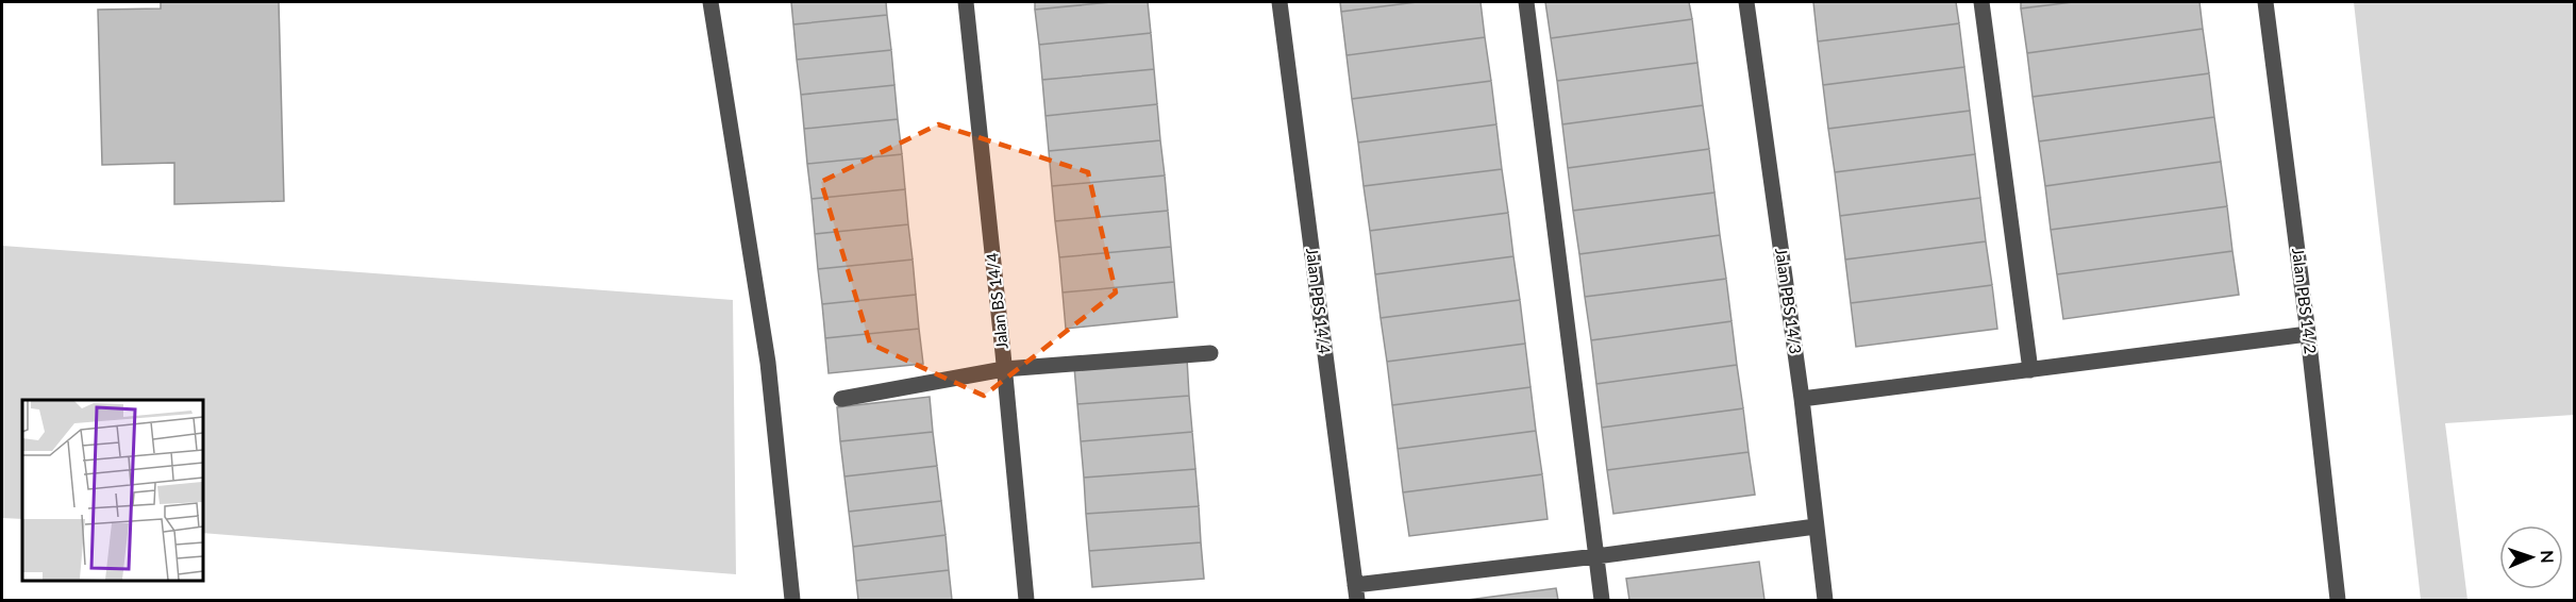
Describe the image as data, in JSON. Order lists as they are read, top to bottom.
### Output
{
  "streets": {
    "street": [
      "Jalan BS 14/4",
      "Jalan PBS 14/4",
      "Jalan PBS 14/3",
      "Jalan PBS 14/2"
    ]
  },
  "north": "right"
}
